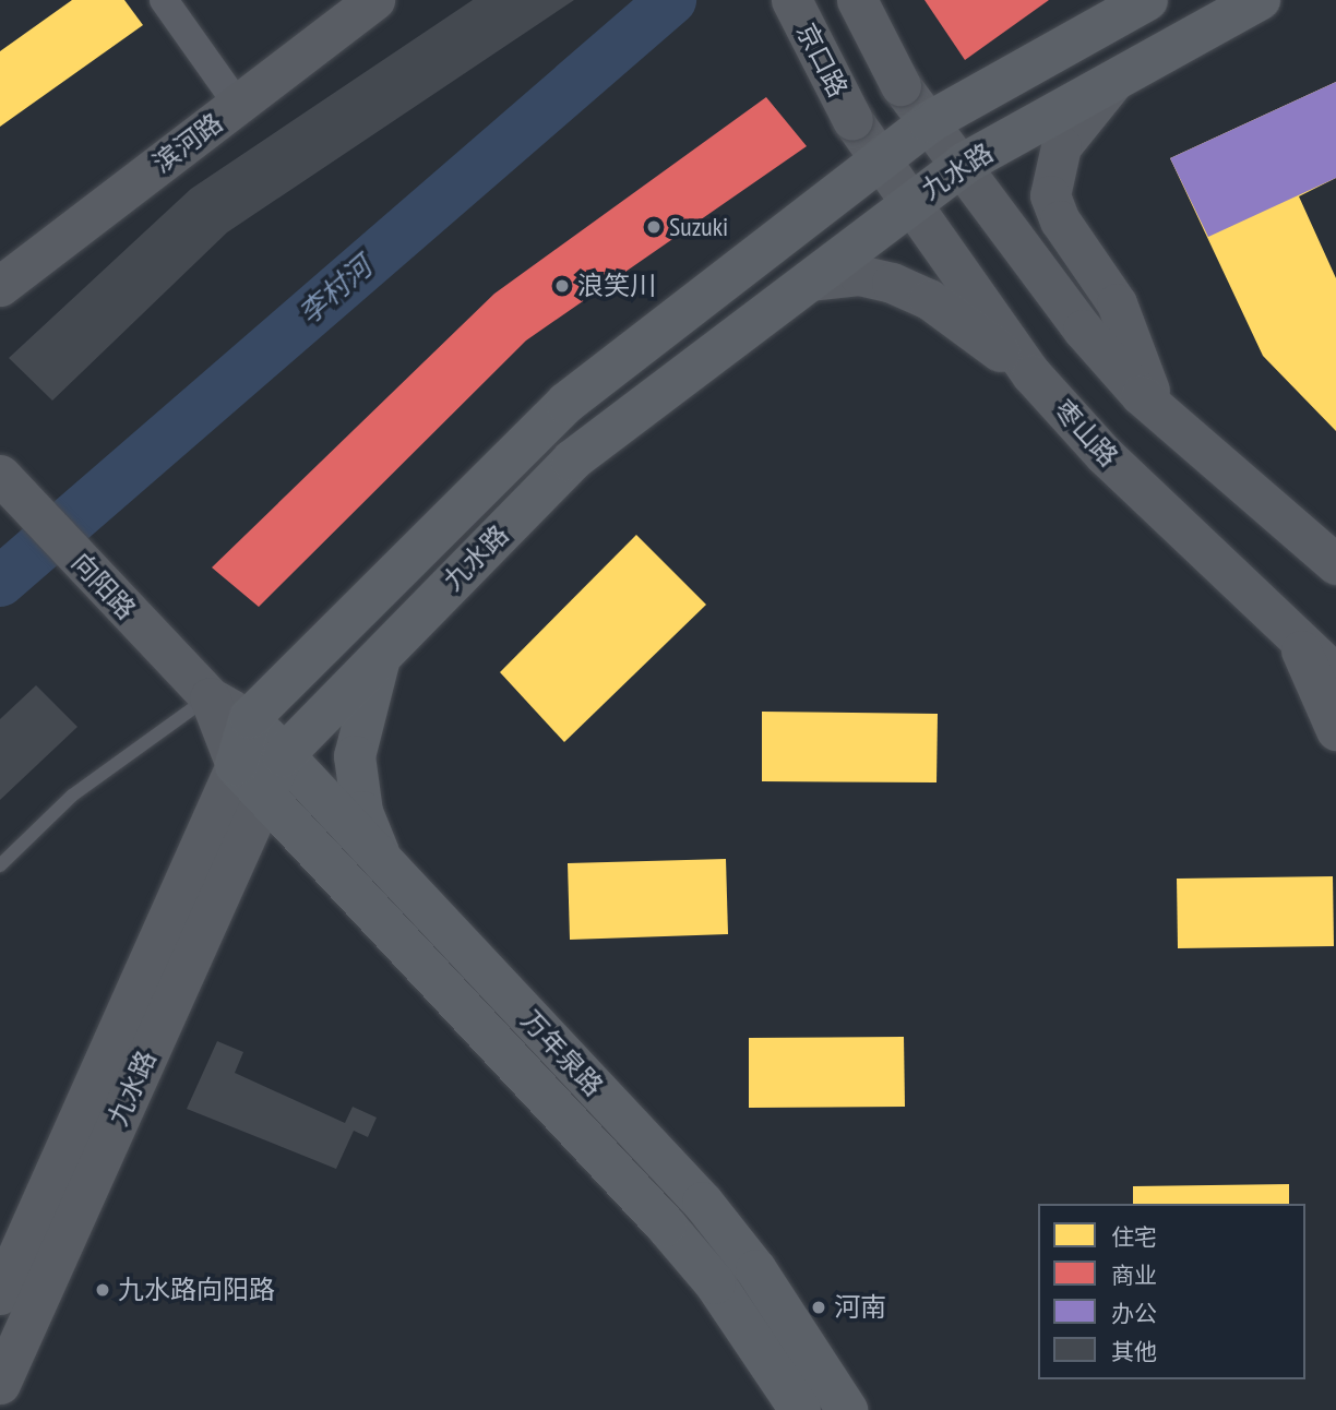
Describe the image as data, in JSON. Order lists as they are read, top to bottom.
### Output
{
  "streets": {
    "main road": [
      "京口路",
      "滨河路",
      "九水路",
      "枣山路",
      "向阳路",
      "万年泉路"
    ]
  },
  "crossings": [
    ["京口路", "九水路"],
    ["京口路", "枣山路"],
    ["九水路", "枣山路"],
    ["九水路", "向阳路"],
    ["九水路", "万年泉路"],
    ["向阳路", "万年泉路"]
  ],
  "water": ["李村河"],
  "places": [
    "Suzuki",
    "浪笑川",
    "九水路向阳路",
    "河南"
  ],
  "legend": [
    "住宅",
    "商业",
    "办公",
    "其他"
  ]
}
